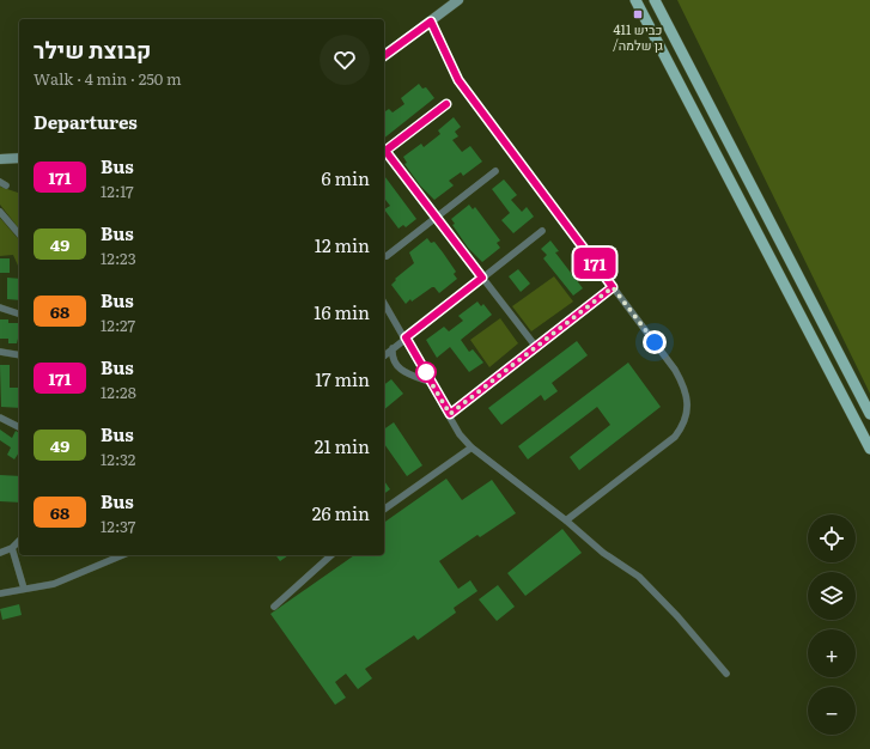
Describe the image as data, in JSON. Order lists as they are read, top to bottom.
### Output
{
  "places": {
    "transit": ["כביש 411 /גן שלמה"]
  },
  "lines": ["bus line 171"],
  "page": {
    "on_map": "171",
    "heading": [
      ["קבוצת שילר", "Walk · 4 min · 250 m"],
      "Departures"
    ],
    "list": [
      {
        "mark": "171",
        "name": "Bus",
        "note": "12:17",
        "value": "6 min"
      },
      {
        "mark": "49",
        "name": "Bus",
        "note": "12:23",
        "value": "12 min"
      },
      {
        "mark": "68",
        "name": "Bus",
        "note": "12:27",
        "value": "16 min"
      },
      {
        "mark": "171",
        "name": "Bus",
        "note": "12:28",
        "value": "17 min"
      },
      {
        "mark": "49",
        "name": "Bus",
        "note": "12:32",
        "value": "21 min"
      },
      {
        "mark": "68",
        "name": "Bus",
        "note": "12:37",
        "value": "26 min"
      }
    ],
    "map_buttons": ["+", "−"]
  }
}
